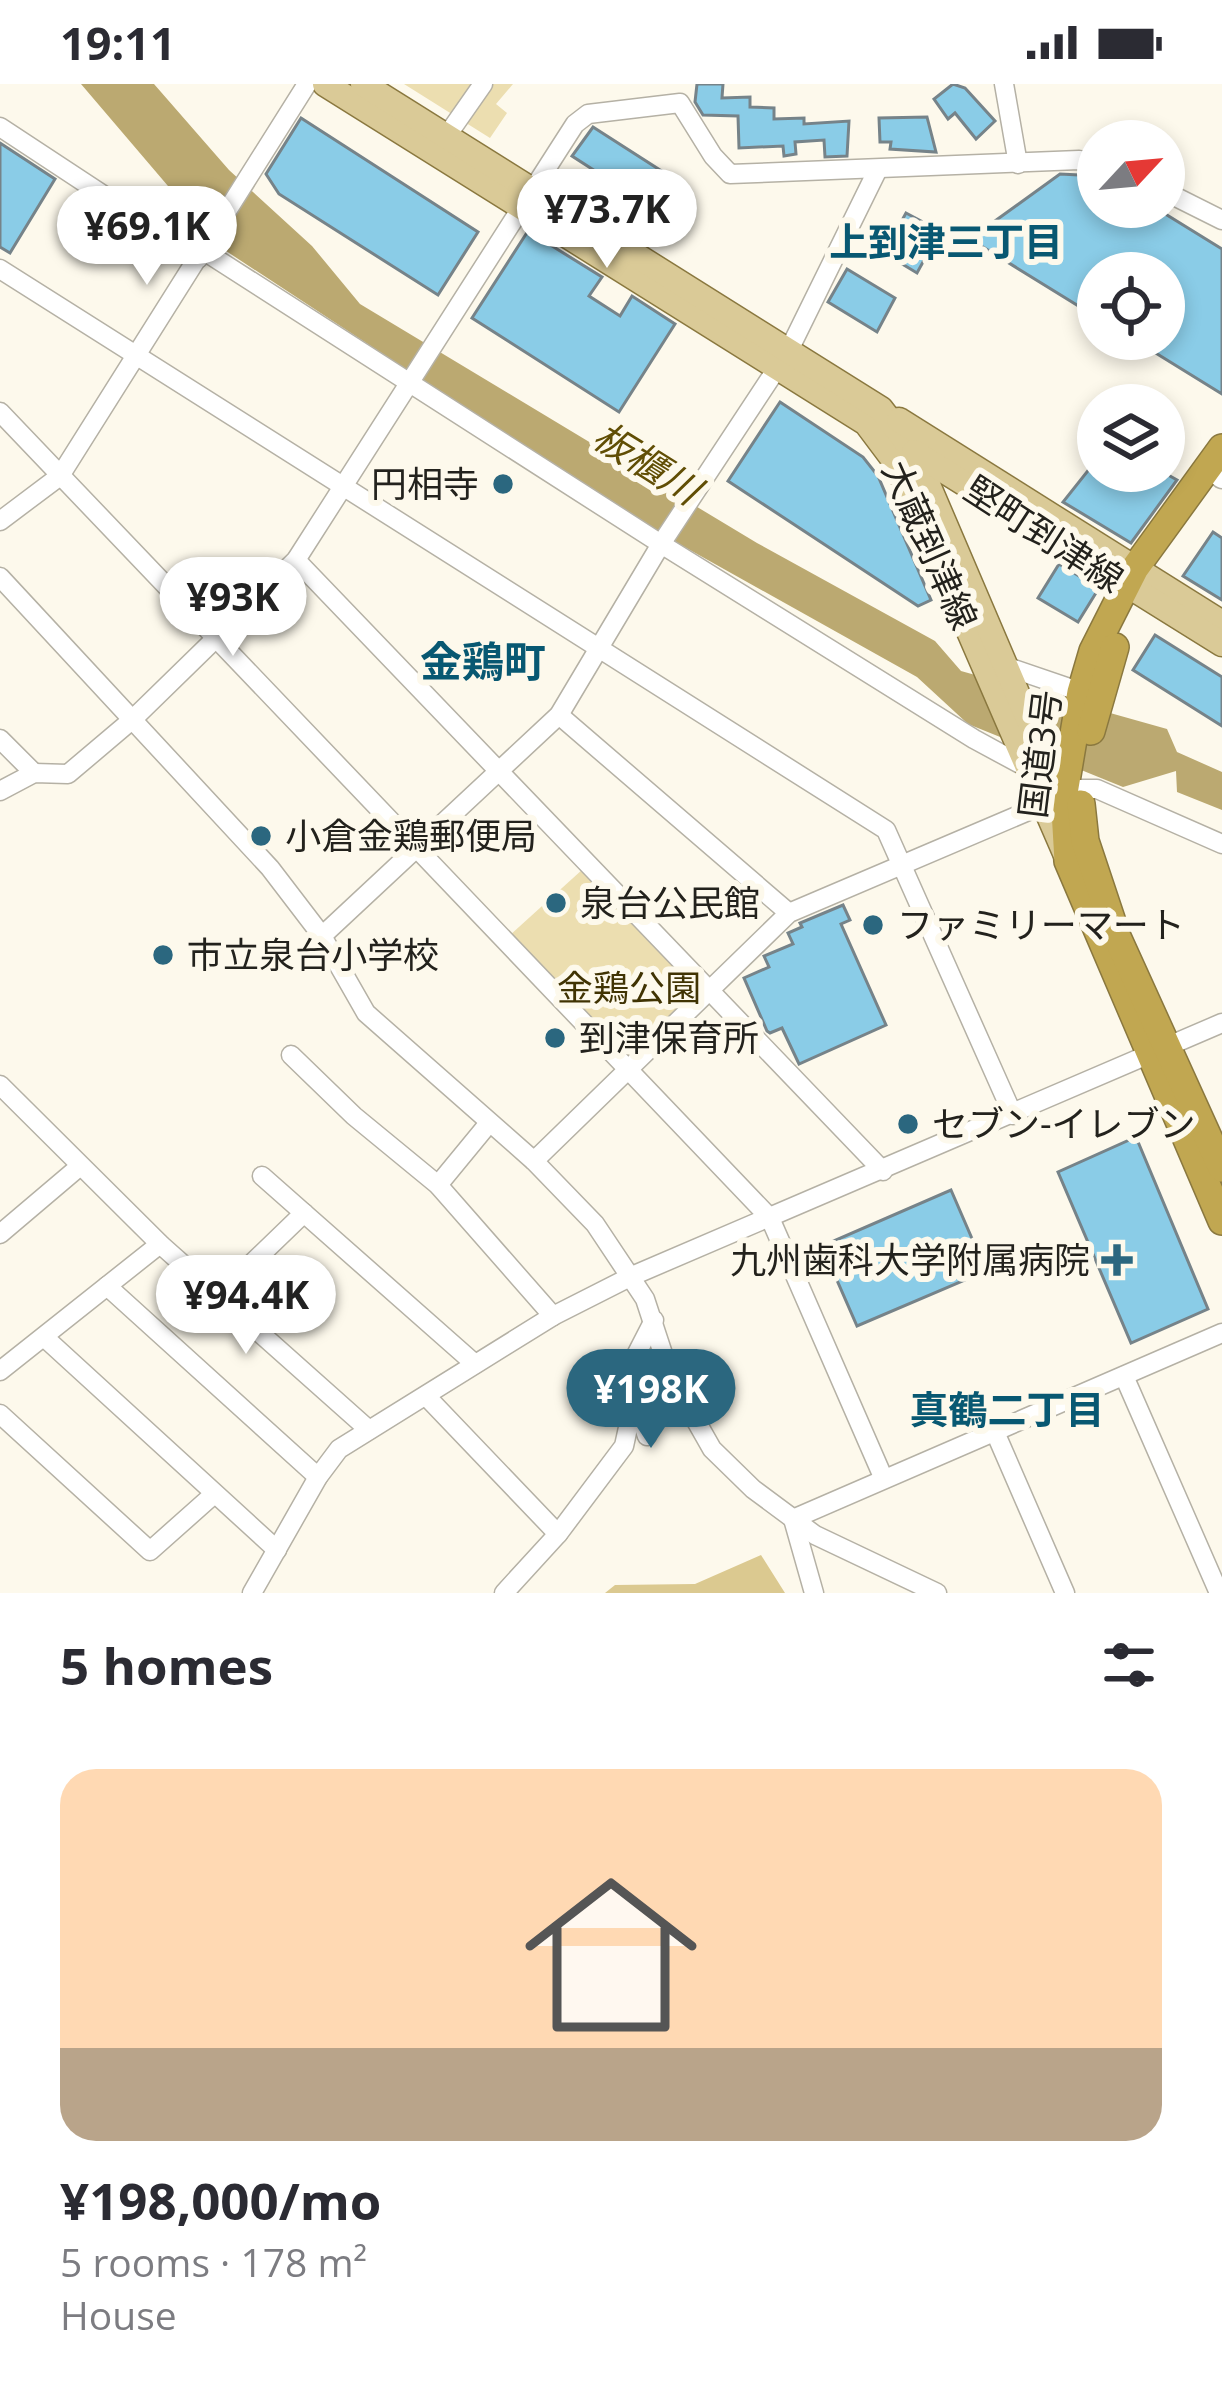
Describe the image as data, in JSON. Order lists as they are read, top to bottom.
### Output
{
  "streets": {
    "highway": ["国道3号"],
    "main road": ["堅町到津線", "大蔵到津線"]
  },
  "crossings": [
    ["堅町到津線", "大蔵到津線"],
    ["堅町到津線", "国道3号"],
    ["大蔵到津線", "国道3号"]
  ],
  "districts": ["上到津三丁目", "金鶏町", "真鶴二丁目"],
  "water": ["板櫃川"],
  "parks": ["金鶏公園"],
  "places": {
    "other": [
      "円相寺",
      "小倉金鶏郵便局",
      "泉台公民館",
      "ファミリーマート",
      "市立泉台小学校",
      "到津保育所",
      "セブン-イレブン"
    ],
    "health": ["九州歯科大学附属病院"]
  },
  "north": "top right",
  "page": {
    "status": "19:11",
    "price": [
      "¥73.7K",
      "¥69.1K",
      "¥93K",
      "¥94.4K",
      "¥198K"
    ],
    "heading": "5 homes",
    "list": [
      {
        "name": "¥198,000/mo",
        "note": "5 rooms · 178 m² · House"
      }
    ]
  }
}
